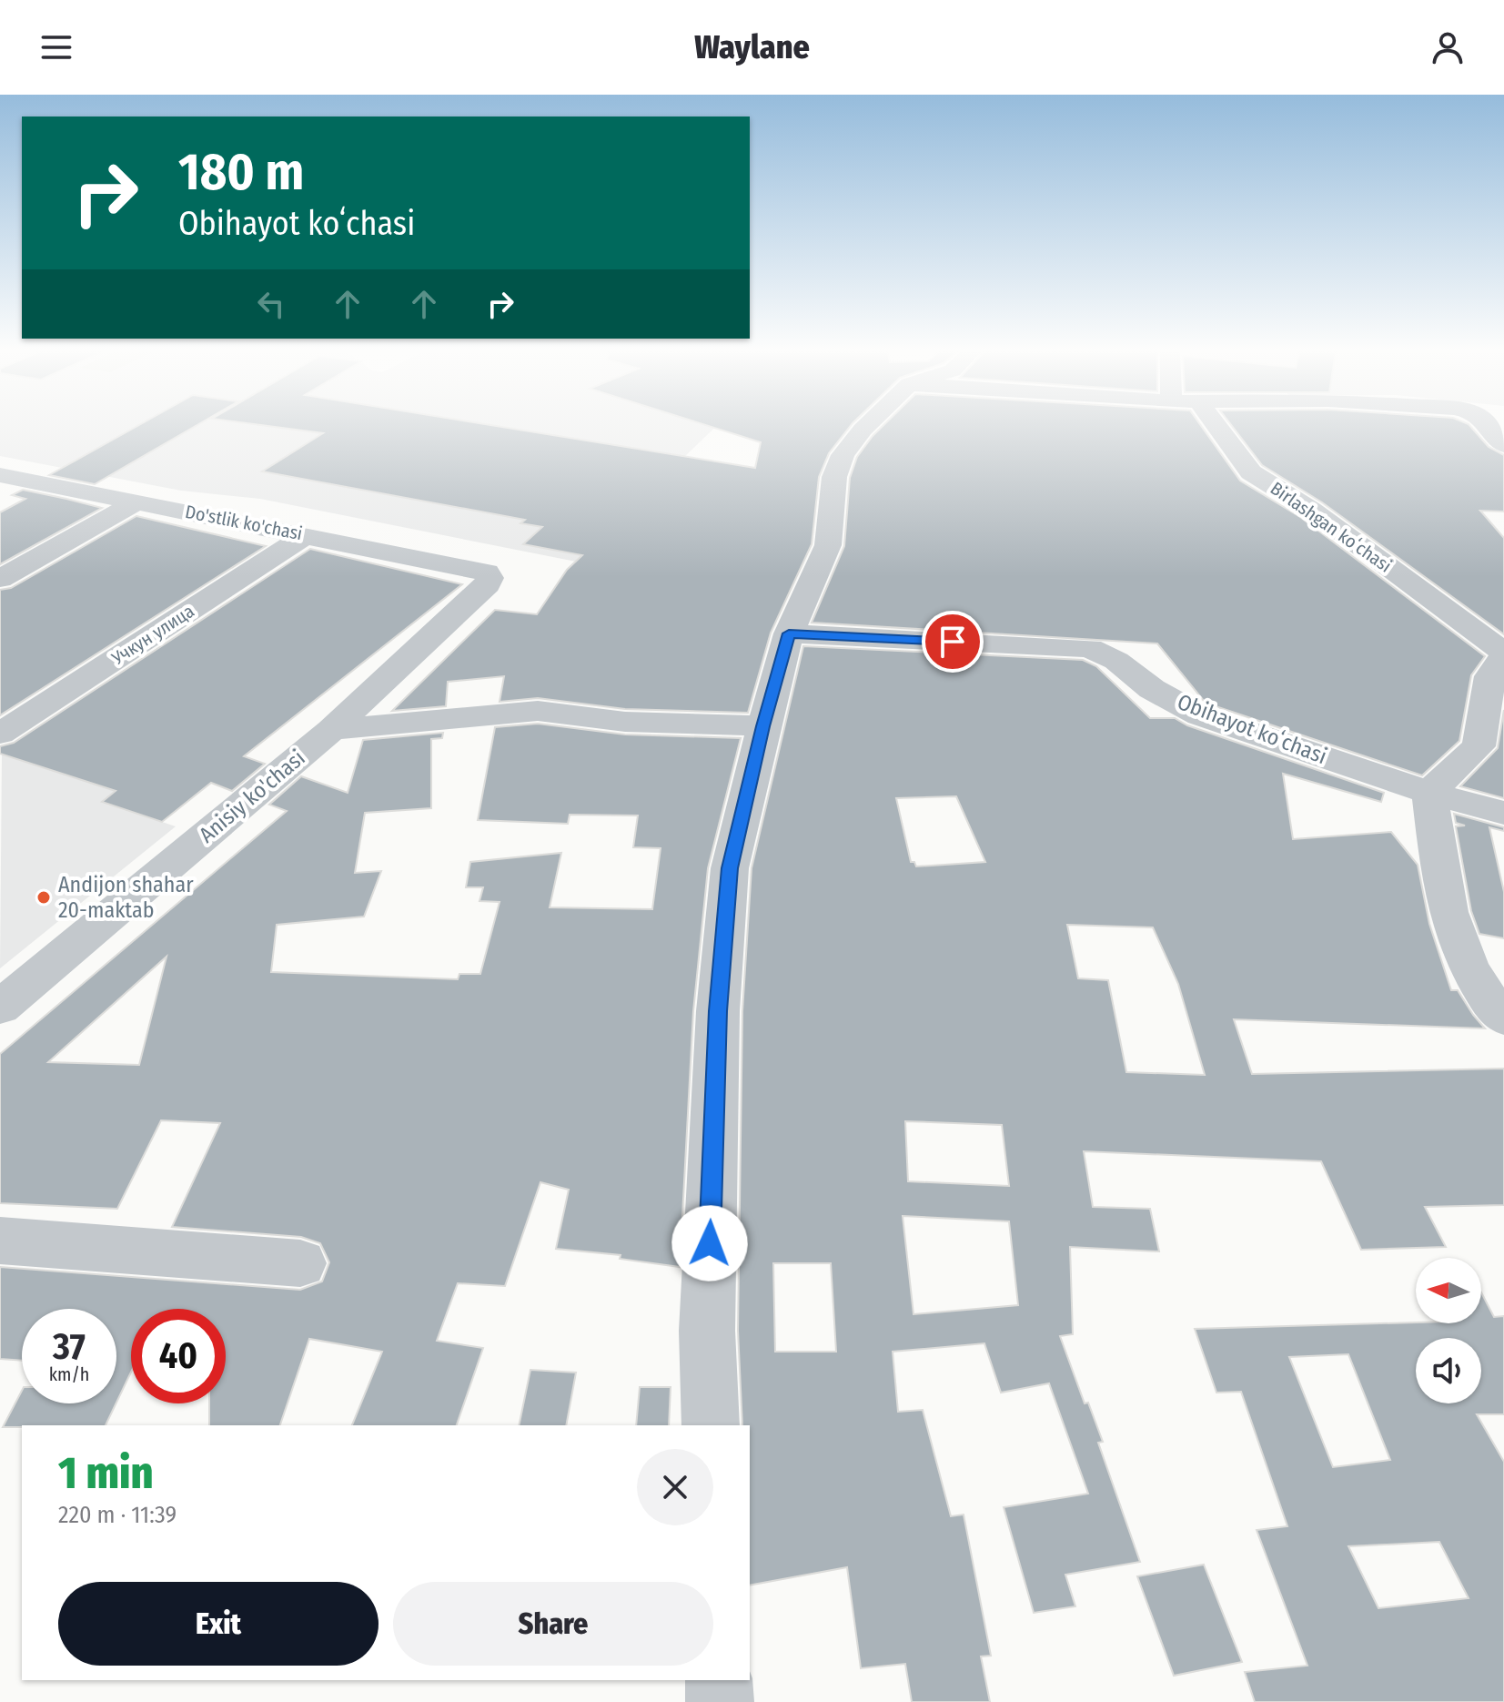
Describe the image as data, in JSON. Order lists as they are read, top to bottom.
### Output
{
  "streets": {
    "street": [
      "Do'stlik ko'chasi",
      "Birlashgan koʻchasi",
      "Учкун улица",
      "Obihayot koʻchasi",
      "Anisiy ko'chasi"
    ]
  },
  "crossings": [
    ["Do'stlik ko'chasi", "Учкун улица"],
    ["Do'stlik ko'chasi", "Anisiy ko'chasi"],
    ["Birlashgan koʻchasi", "Obihayot koʻchasi"]
  ],
  "places": ["Andijon shahar 20-maktab"],
  "north": "left",
  "page": {
    "header": "Waylane",
    "turn": ["180 m", "Obihayot koʻchasi"],
    "speed": "37 km/h",
    "limit": "40",
    "heading": ["1 min", "220 m · 11:39"],
    "buttons": ["Exit", "Share"]
  }
}
